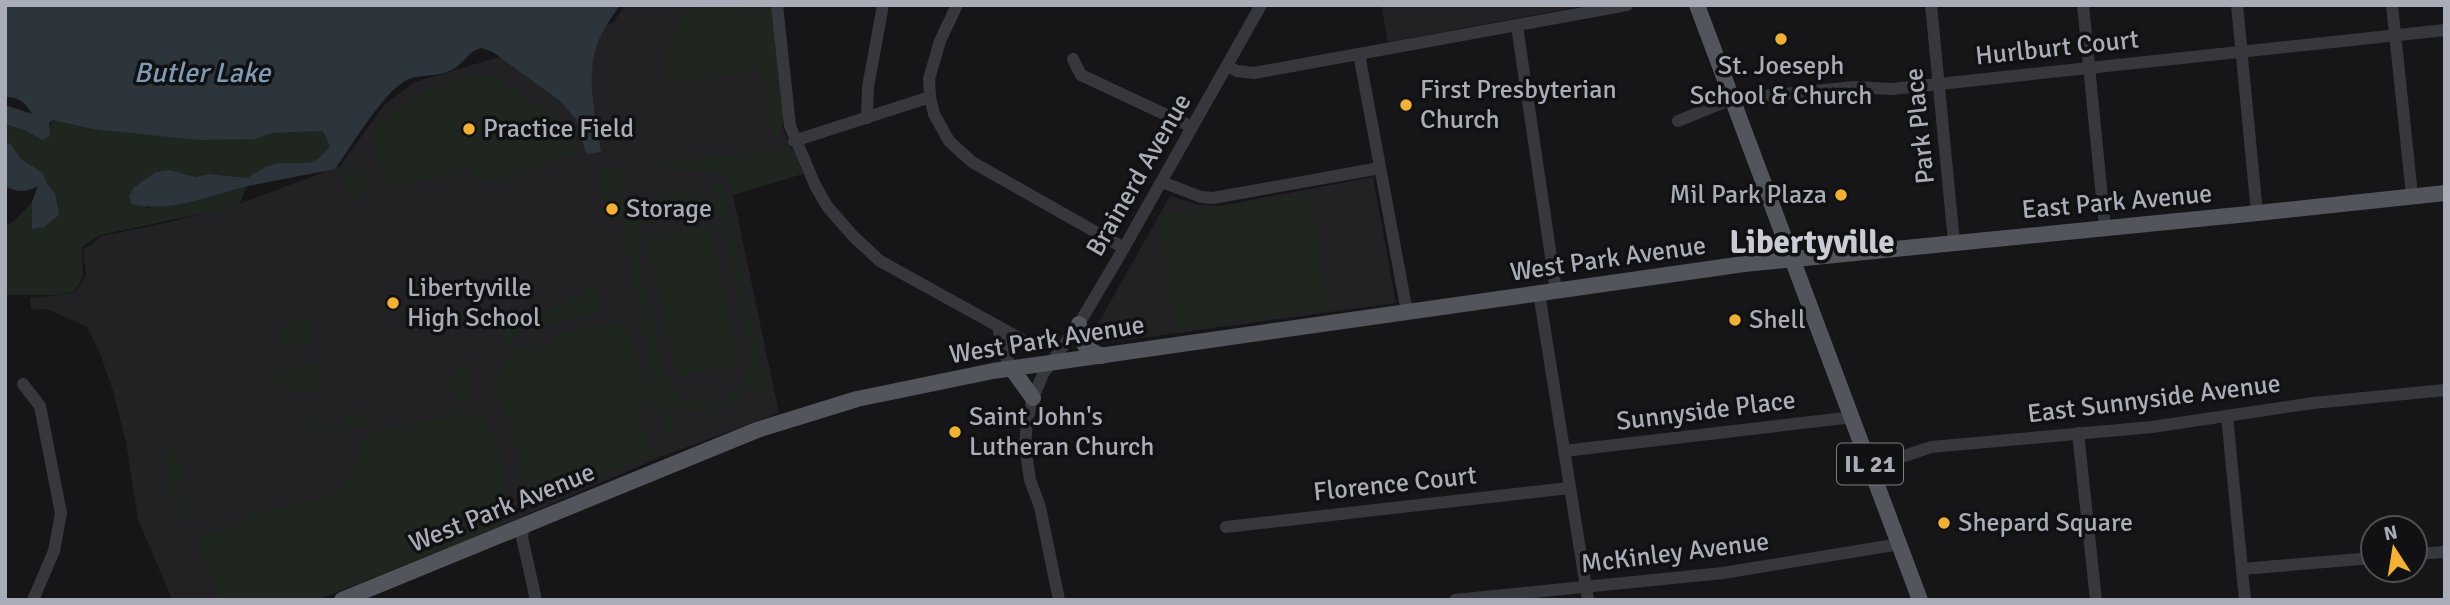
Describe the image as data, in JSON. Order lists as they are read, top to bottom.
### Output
{
  "streets": {
    "main road": ["East Park Avenue", "West Park Avenue", "IL 21"],
    "street": [
      "Hurlburt Court",
      "Park Place",
      "Brainerd Avenue",
      "East Sunnyside Avenue",
      "Sunnyside Place",
      "Florence Court",
      "McKinley Avenue"
    ]
  },
  "crossings": [
    ["Hurlburt Court", "Park Place"],
    ["Hurlburt Court", "IL 21"],
    ["Park Place", "East Park Avenue"],
    ["Brainerd Avenue", "West Park Avenue"],
    ["East Park Avenue", "West Park Avenue"],
    ["East Park Avenue", "IL 21"],
    ["West Park Avenue", "IL 21"],
    ["East Sunnyside Avenue", "IL 21"],
    ["Sunnyside Place", "IL 21"],
    ["IL 21", "McKinley Avenue"]
  ],
  "districts": ["Libertyville"],
  "water": ["Butler Lake"],
  "places": [
    "St. Joeseph School & Church",
    "First Presbyterian Church",
    "Practice Field",
    "Mil Park Plaza",
    "Storage",
    "Libertyville High School",
    "Shell",
    "Saint John's Lutheran Church",
    "Shepard Square"
  ],
  "north": "top"
}
